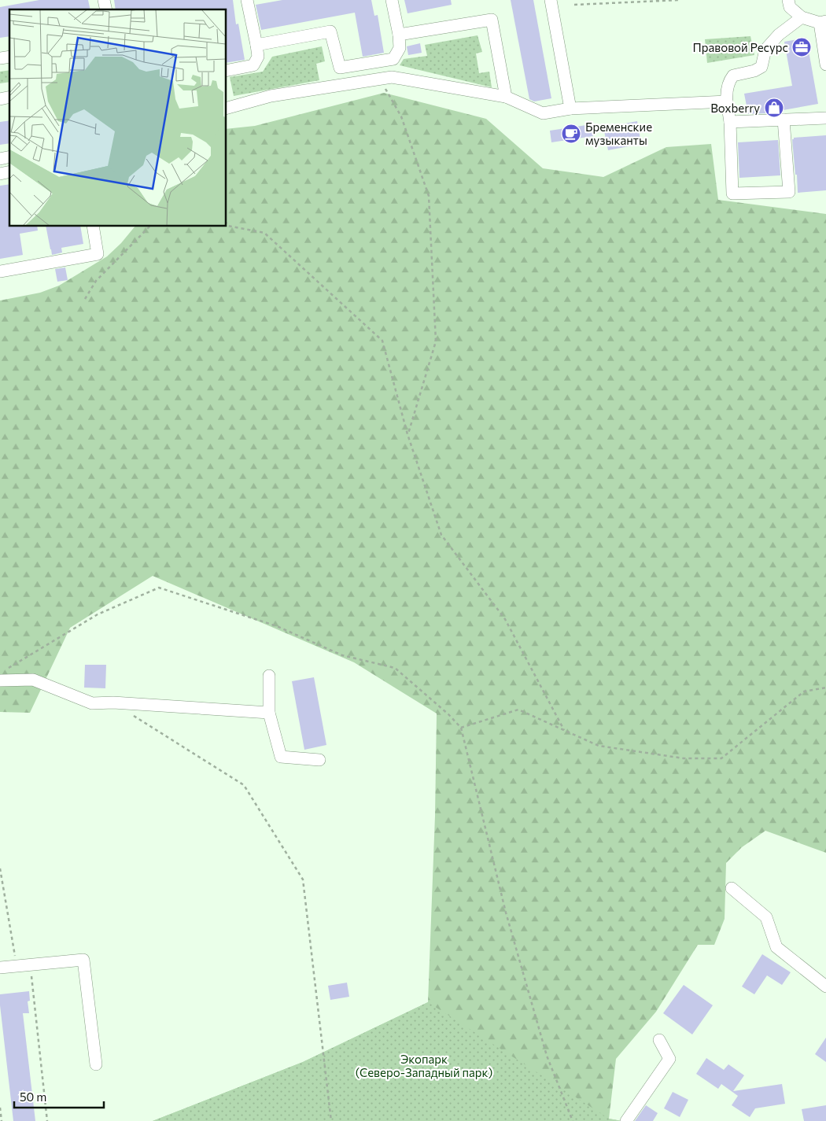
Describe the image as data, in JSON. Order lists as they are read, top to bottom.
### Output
{
  "parks": ["Экопарк (Северо-Западный парк)"],
  "places": {
    "office": ["Правовой Ресурс"],
    "shop": ["Boxberry"],
    "cafe": ["Бременские музыканты"]
  },
  "scale_bar": "50 m"
}
